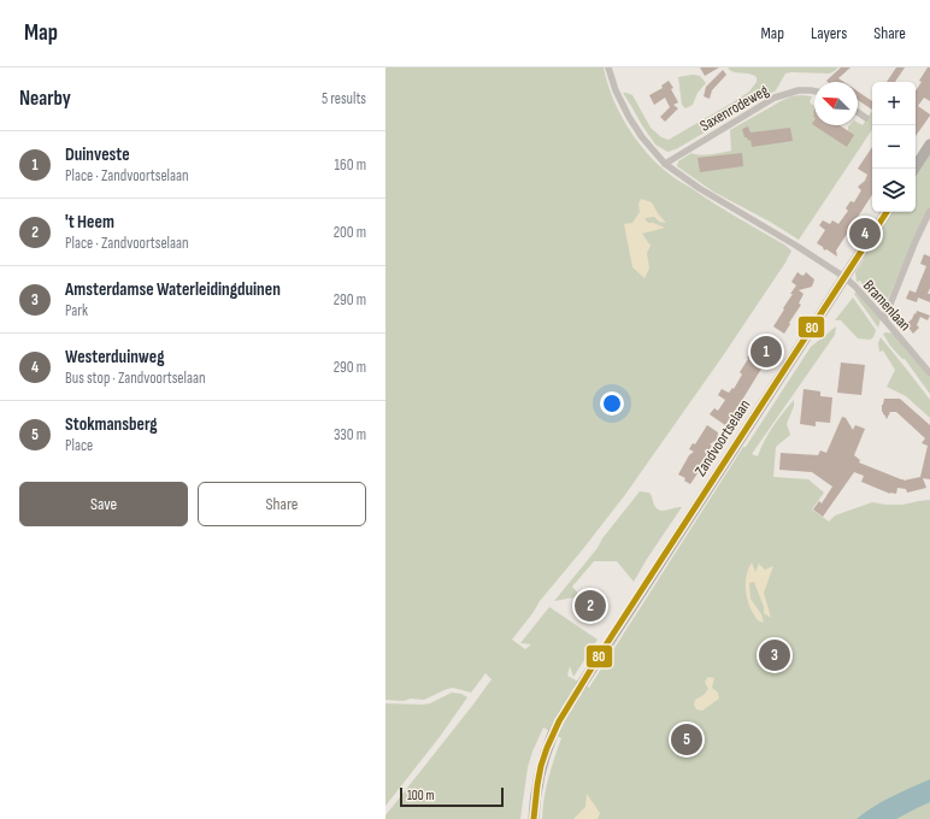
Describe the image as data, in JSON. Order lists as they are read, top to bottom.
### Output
{
  "streets": {
    "main road": ["Zandvoortselaan"],
    "street": ["Saxenrodeweg", "Bramenlaan"]
  },
  "crossings": [
    ["Saxenrodeweg", "Bramenlaan"],
    ["Bramenlaan", "Zandvoortselaan"]
  ],
  "lines": ["transit line 80"],
  "scale_bar": "100 m",
  "north": "top left",
  "page": {
    "header": "Map",
    "nav": ["Map", "Layers", "Share"],
    "heading": ["Nearby", "5 results"],
    "map_buttons": ["+", "−"],
    "list": [
      {
        "mark": "1",
        "name": "Duinveste",
        "note": "Place · Zandvoortselaan",
        "value": "160 m"
      },
      {
        "mark": "2",
        "name": "'t Heem",
        "note": "Place · Zandvoortselaan",
        "value": "200 m"
      },
      {
        "mark": "3",
        "name": "Amsterdamse Waterleidingduinen",
        "note": "Park",
        "value": "290 m"
      },
      {
        "mark": "4",
        "name": "Westerduinweg",
        "note": "Bus stop · Zandvoortselaan",
        "value": "290 m"
      },
      {
        "mark": "5",
        "name": "Stokmansberg",
        "note": "Place",
        "value": "330 m"
      }
    ],
    "pins": [
      "4",
      "1",
      "2",
      "3",
      "5"
    ],
    "buttons": ["Save", "Share"],
    "scale": "100 m"
  }
}
